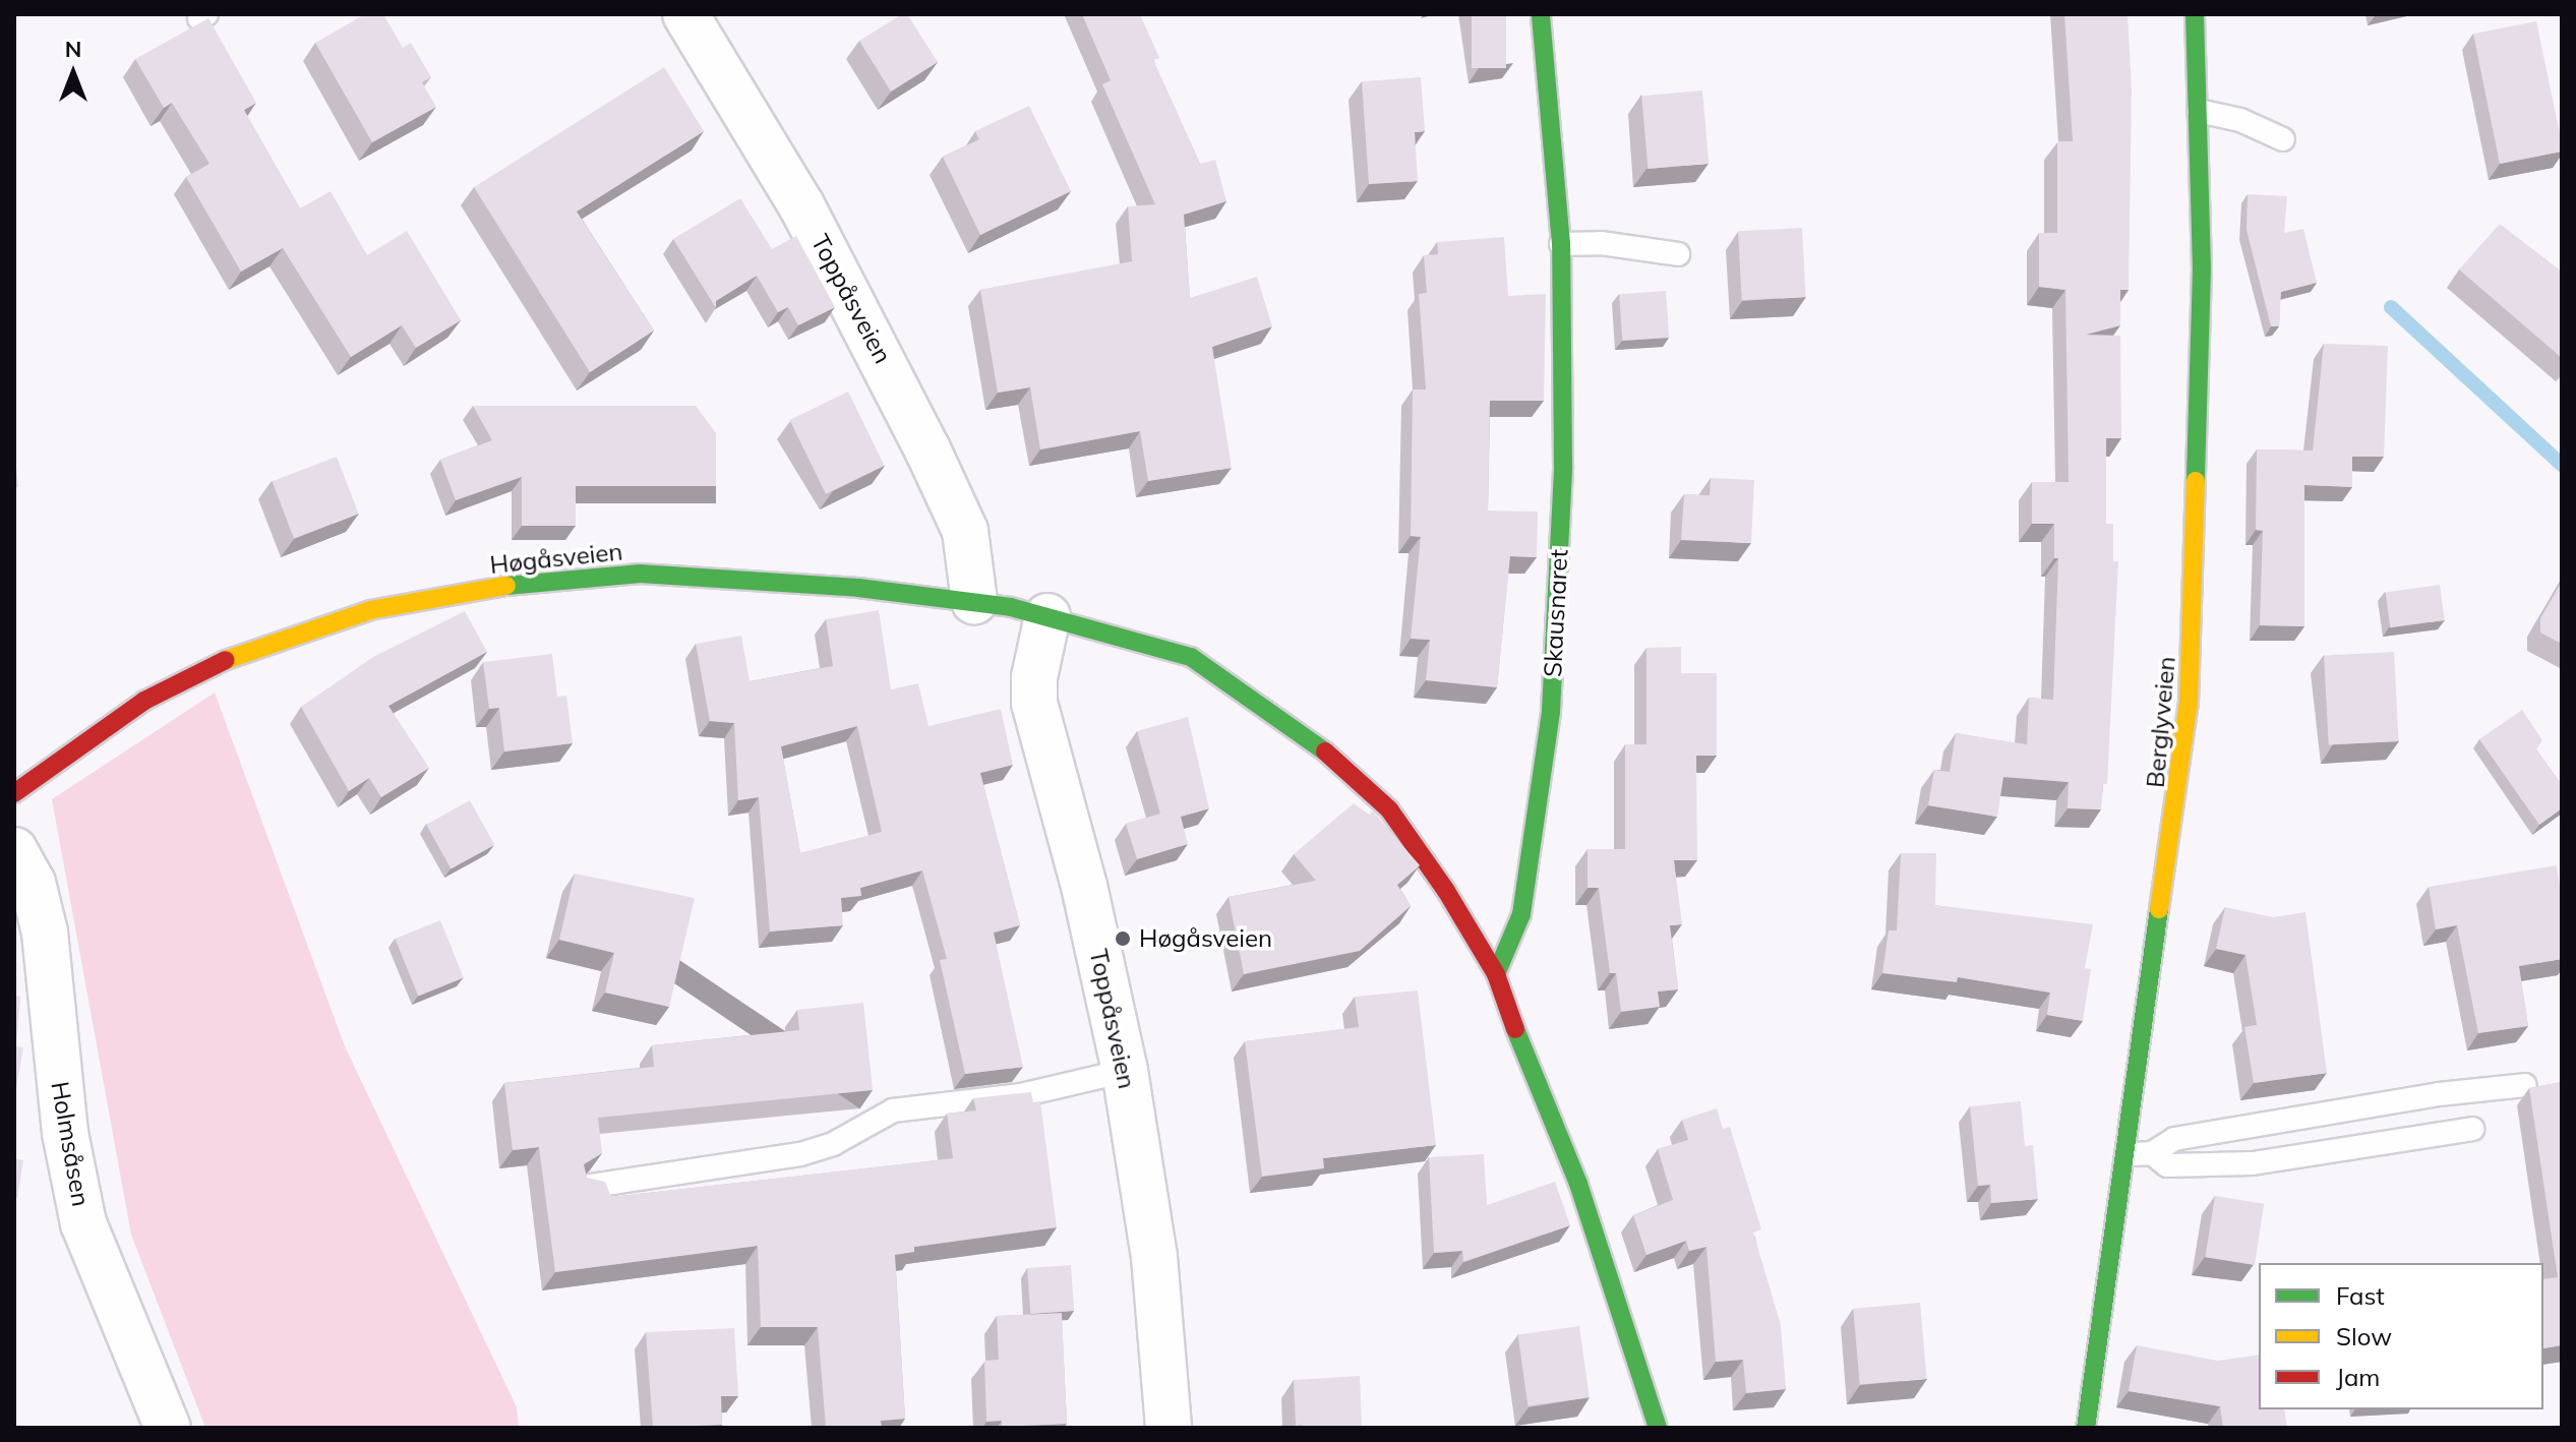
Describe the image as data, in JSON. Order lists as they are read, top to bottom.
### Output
{
  "streets": {
    "street": [
      "Toppåsveien",
      "Høgåsveien",
      "Skausnaret",
      "Berglyveien",
      "Holmsåsen"
    ]
  },
  "crossings": [
    ["Toppåsveien", "Høgåsveien"],
    ["Høgåsveien", "Skausnaret"]
  ],
  "places": ["Høgåsveien"],
  "legend": ["Fast", "Slow", "Jam"],
  "north": "top"
}
